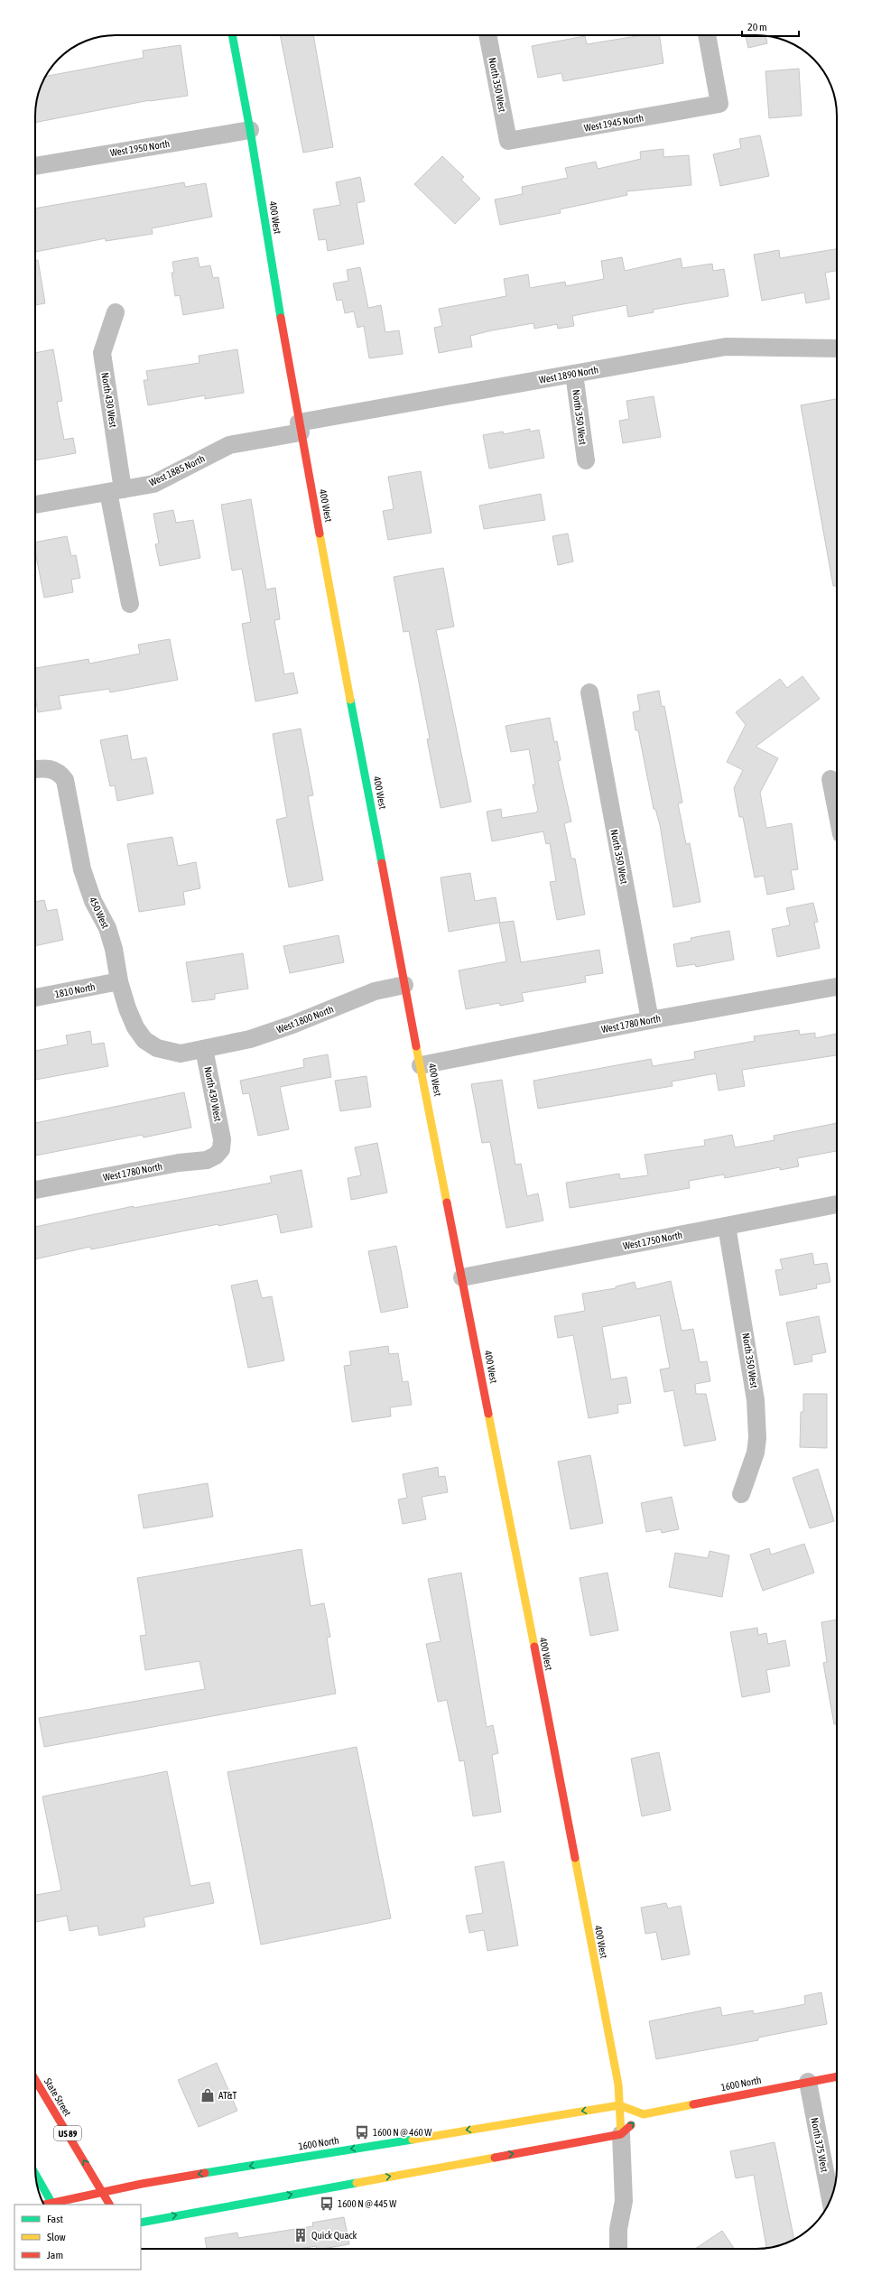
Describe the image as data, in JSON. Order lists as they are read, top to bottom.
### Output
{
  "streets": {
    "street": [
      "North 350 West",
      "West 1945 North",
      "West 1950 North",
      "400 West",
      "West 1890 North",
      "North 430 West",
      "West 1885 North",
      "450 West",
      "1810 North",
      "West 1800 North",
      "West 1780 North",
      "West 1750 North",
      "1600 North",
      "State Street",
      "US 89",
      "North 375 West"
    ]
  },
  "crossings": [
    ["North 350 West", "West 1945 North"],
    ["North 350 West", "West 1890 North"],
    ["North 350 West", "West 1780 North"],
    ["North 350 West", "West 1750 North"],
    ["West 1950 North", "400 West"],
    ["400 West", "West 1890 North"],
    ["400 West", "West 1885 North"],
    ["400 West", "West 1800 North"],
    ["400 West", "West 1780 North"],
    ["400 West", "West 1750 North"],
    ["400 West", "1600 North"],
    ["West 1890 North", "West 1885 North"],
    ["North 430 West", "West 1885 North"],
    ["North 430 West", "West 1800 North"],
    ["North 430 West", "West 1780 North"],
    ["450 West", "1810 North"],
    ["450 West", "West 1800 North"],
    ["1600 North", "State Street"],
    ["1600 North", "North 375 West"]
  ],
  "one_way": ["State Street"],
  "places": {
    "shop": ["AT&T"],
    "bus stop": ["1600 N @ 460 W", "1600 N @ 445 W"],
    "building": ["Quick Quack"]
  },
  "legend": ["Fast", "Slow", "Jam"],
  "scale_bar": "20 m"
}
